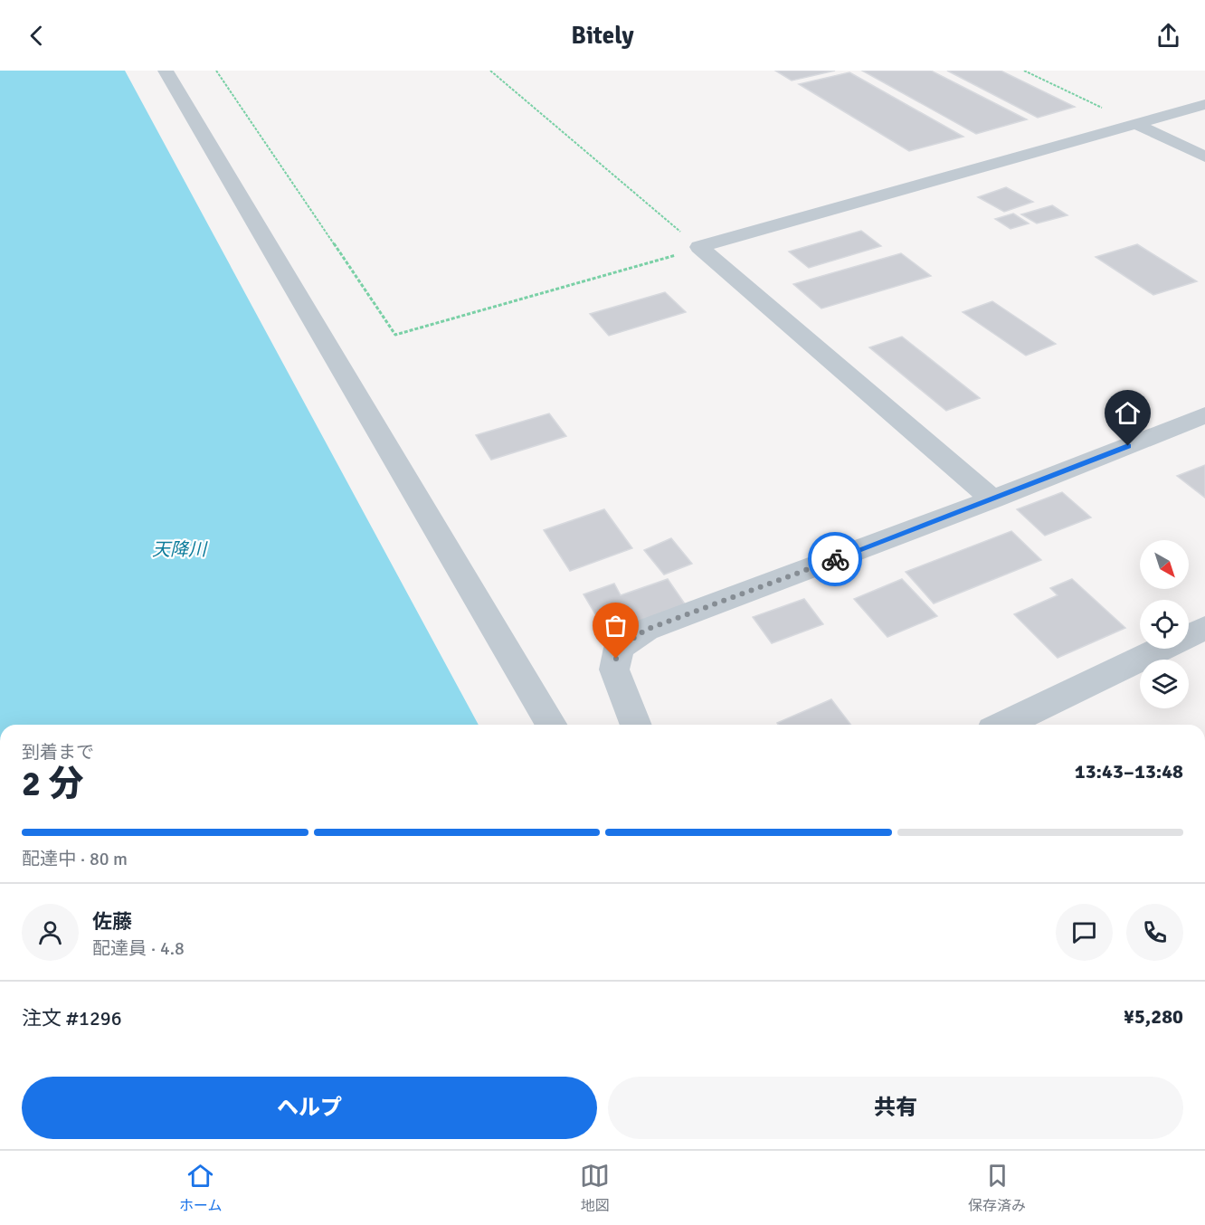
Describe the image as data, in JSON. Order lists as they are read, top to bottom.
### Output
{
  "water": ["天降川"],
  "north": "bottom right",
  "page": {
    "header": "Bitely",
    "heading": ["2 分", "到着まで", "13:43–13:48"],
    "panel": [
      "佐藤",
      "配達員 · 4.8",
      "注文 #1296",
      "¥5,280"
    ],
    "bar": "配達中 · 80 m",
    "buttons": ["ヘルプ", "共有"],
    "tabs": ["ホーム", "地図", "保存済み"]
  }
}
